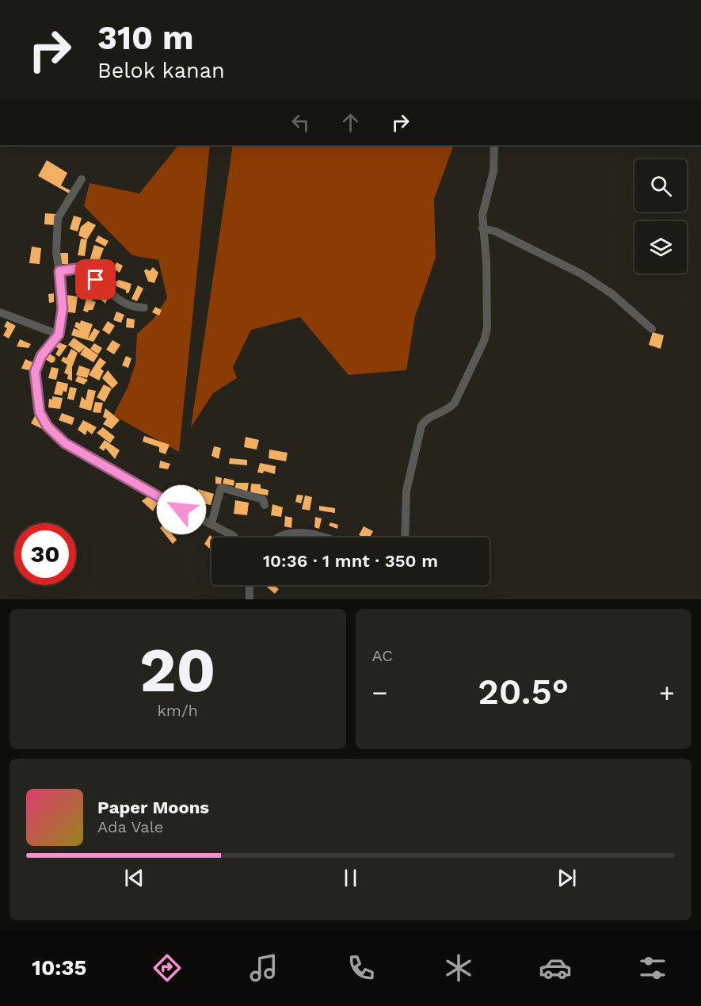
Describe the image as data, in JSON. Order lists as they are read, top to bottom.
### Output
{
  "page": {
    "turn": ["310 m", "Belok kanan"],
    "limit": "30",
    "trip": "10:36 · 1 mnt · 350 m",
    "tile": [
      ["20", "km/h"],
      "AC"
    ],
    "heat": ["−", "20.5°", "+"],
    "song": ["Paper Moons", "Ada Vale"],
    "tabs": "10:35"
  }
}
